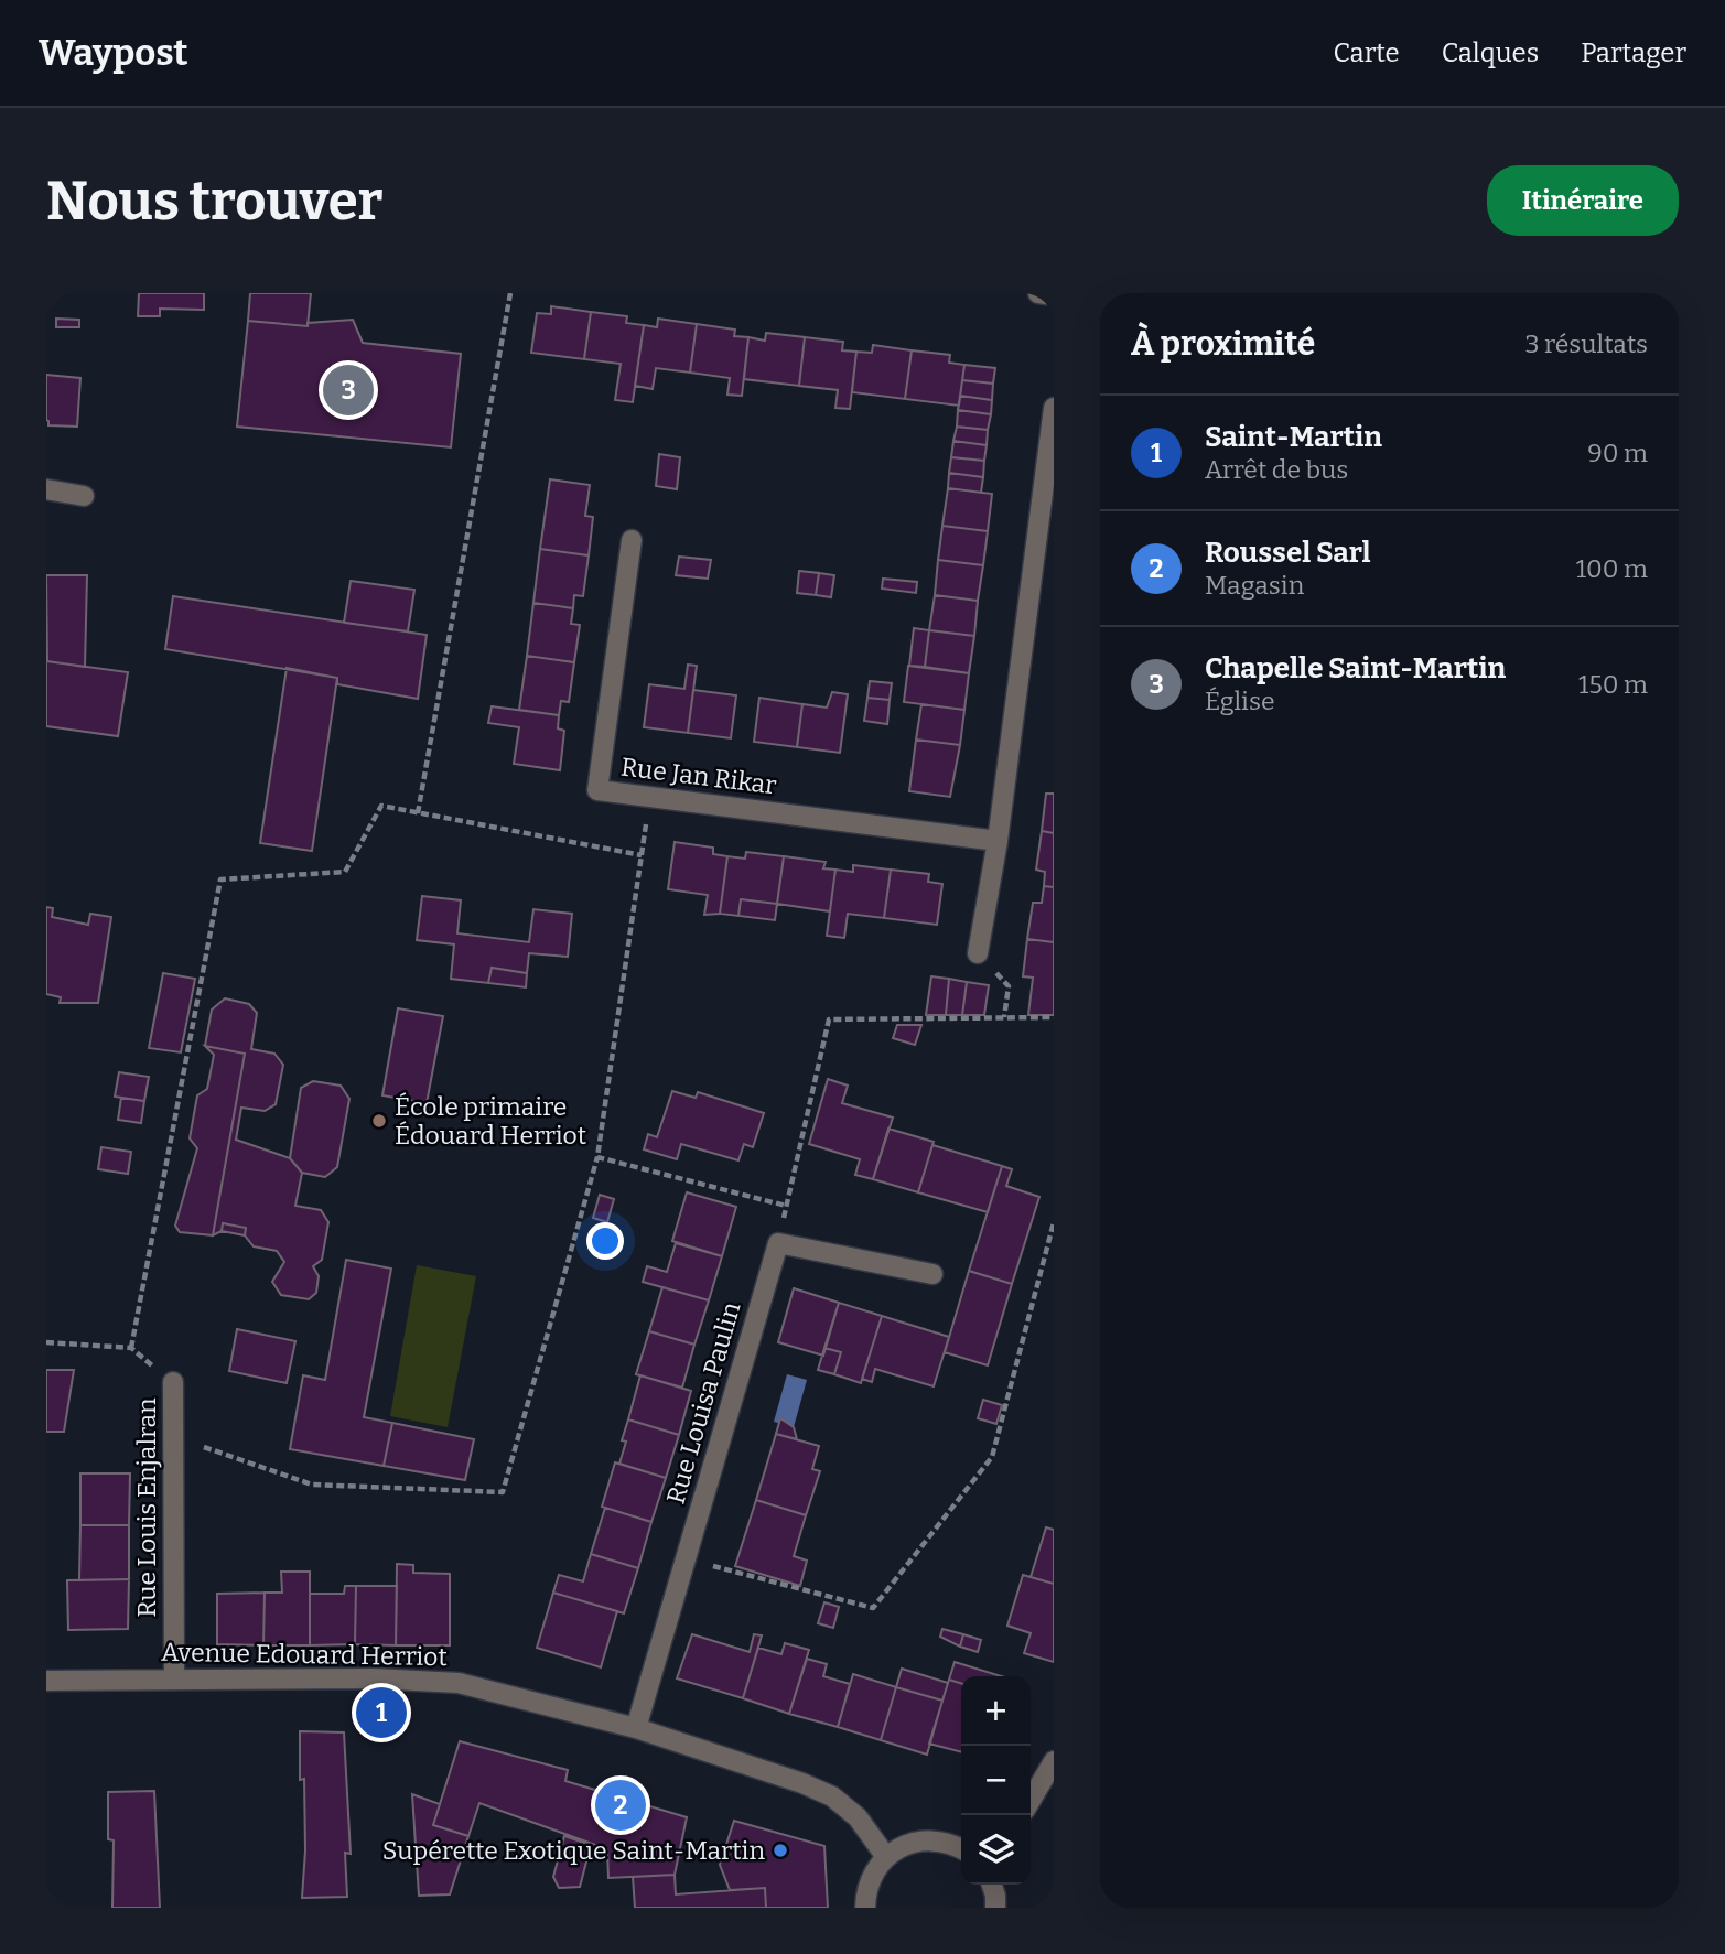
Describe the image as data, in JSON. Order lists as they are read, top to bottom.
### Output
{
  "streets": {
    "street": [
      "Rue Jan Rikar",
      "Rue Louisa Paulin",
      "Rue Louis Enjalran",
      "Avenue Edouard Herriot"
    ]
  },
  "crossings": [
    ["Rue Louisa Paulin", "Avenue Edouard Herriot"],
    ["Rue Louis Enjalran", "Avenue Edouard Herriot"]
  ],
  "places": ["École primaire Édouard Herriot", "Supérette Exotique Saint-Martin"],
  "page": {
    "header": "Waypost",
    "nav": ["Carte", "Calques", "Partager"],
    "buttons": "Itinéraire",
    "title": "Nous trouver",
    "heading": ["À proximité", "3 résultats"],
    "pins": ["3", "1", "2"],
    "list": [
      {
        "mark": "1",
        "name": "Saint-Martin",
        "note": "Arrêt de bus",
        "value": "90 m"
      },
      {
        "mark": "2",
        "name": "Roussel Sarl",
        "note": "Magasin",
        "value": "100 m"
      },
      {
        "mark": "3",
        "name": "Chapelle Saint-Martin",
        "note": "Église",
        "value": "150 m"
      }
    ],
    "map_buttons": ["+", "−"]
  }
}
